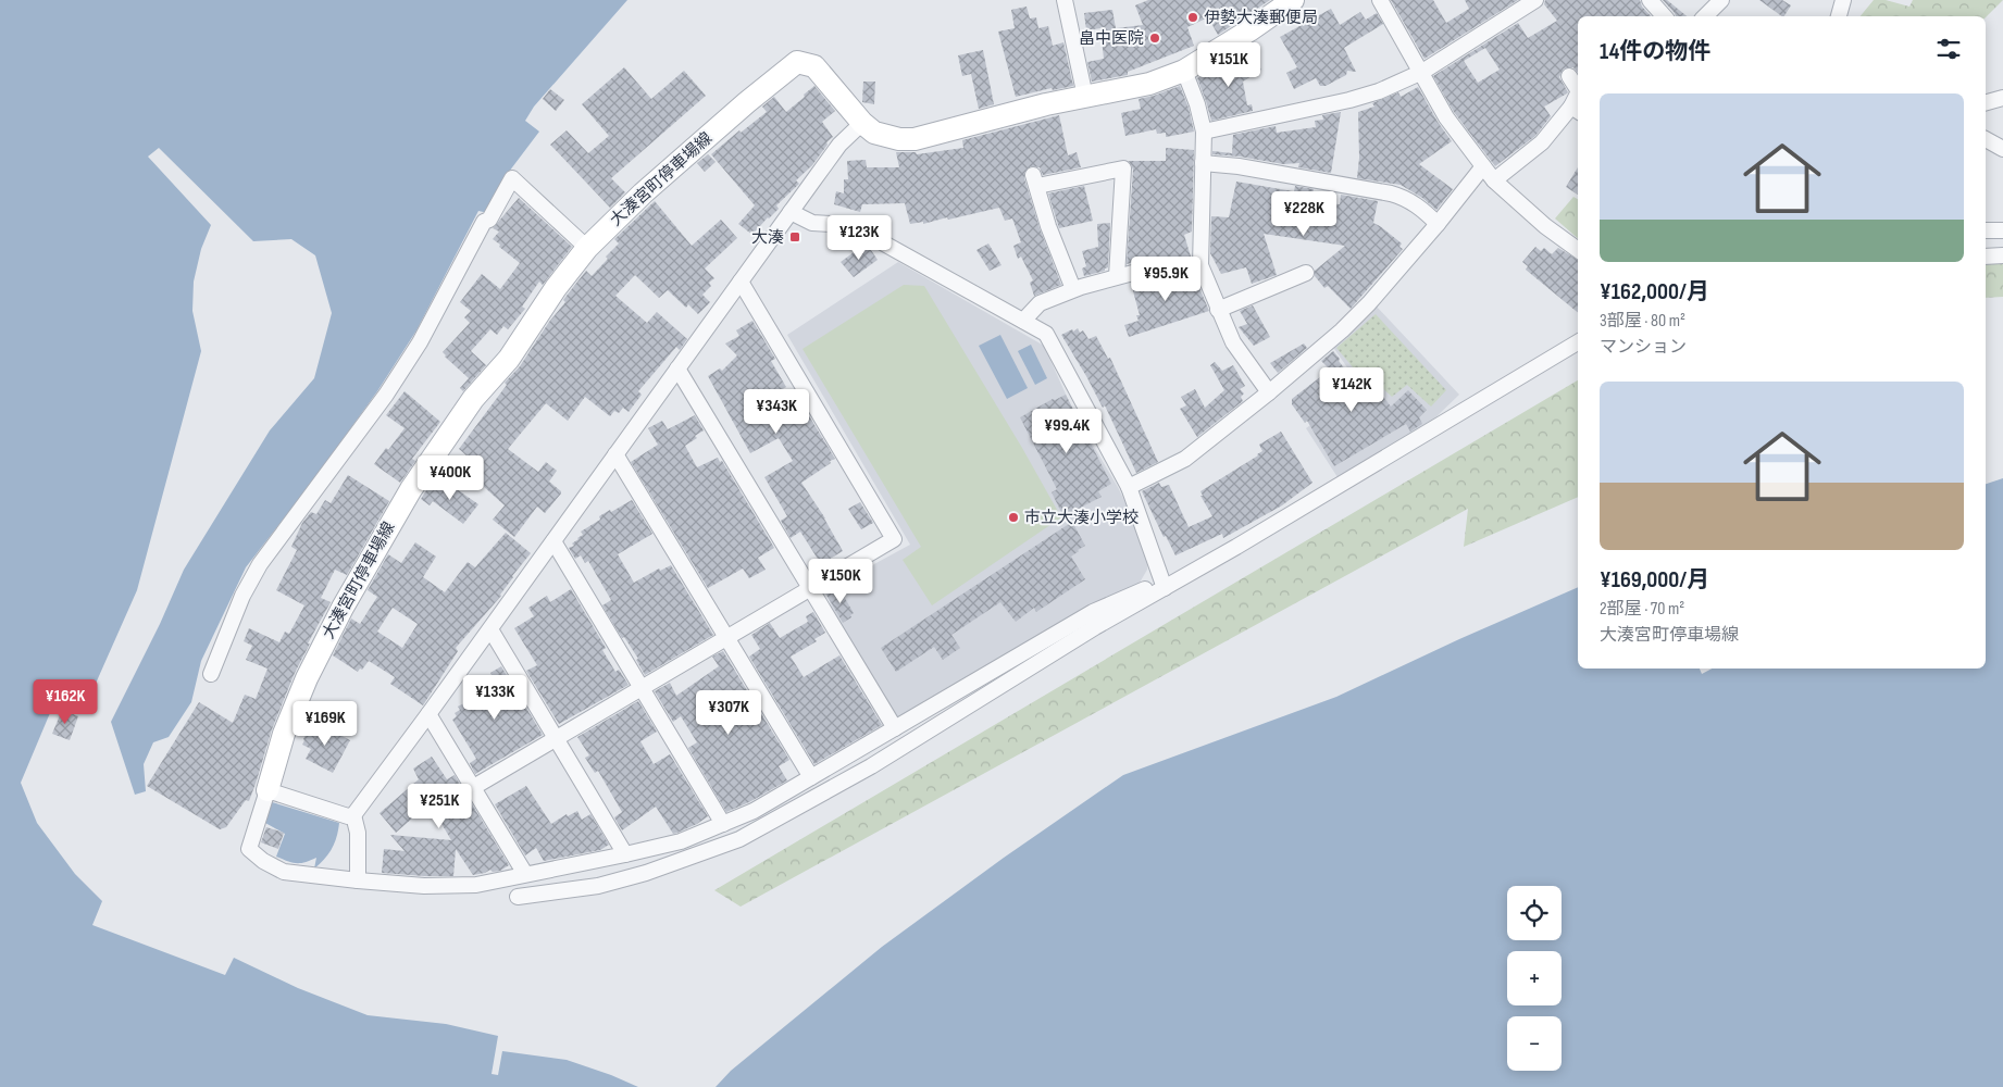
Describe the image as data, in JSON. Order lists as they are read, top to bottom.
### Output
{
  "streets": {
    "main road": ["大湊宮町停車場線"]
  },
  "places": {
    "other": ["伊勢大湊郵便局", "畠中医院", "市立大湊小学校"],
    "transit": ["大湊"]
  },
  "page": {
    "heading": "14件の物件",
    "price": [
      "¥151K",
      "¥228K",
      "¥123K",
      "¥95.9K",
      "¥142K",
      "¥343K",
      "¥99.4K",
      "¥400K",
      "¥150K",
      "¥133K",
      "¥162K",
      "¥307K",
      "¥169K",
      "¥251K"
    ],
    "list": [
      {
        "name": "¥162,000/月",
        "note": "3部屋 · 80 m² · マンション"
      },
      {
        "name": "¥169,000/月",
        "note": "2部屋 · 70 m² · 大湊宮町停車場線"
      }
    ],
    "map_buttons": ["+", "−"]
  }
}
